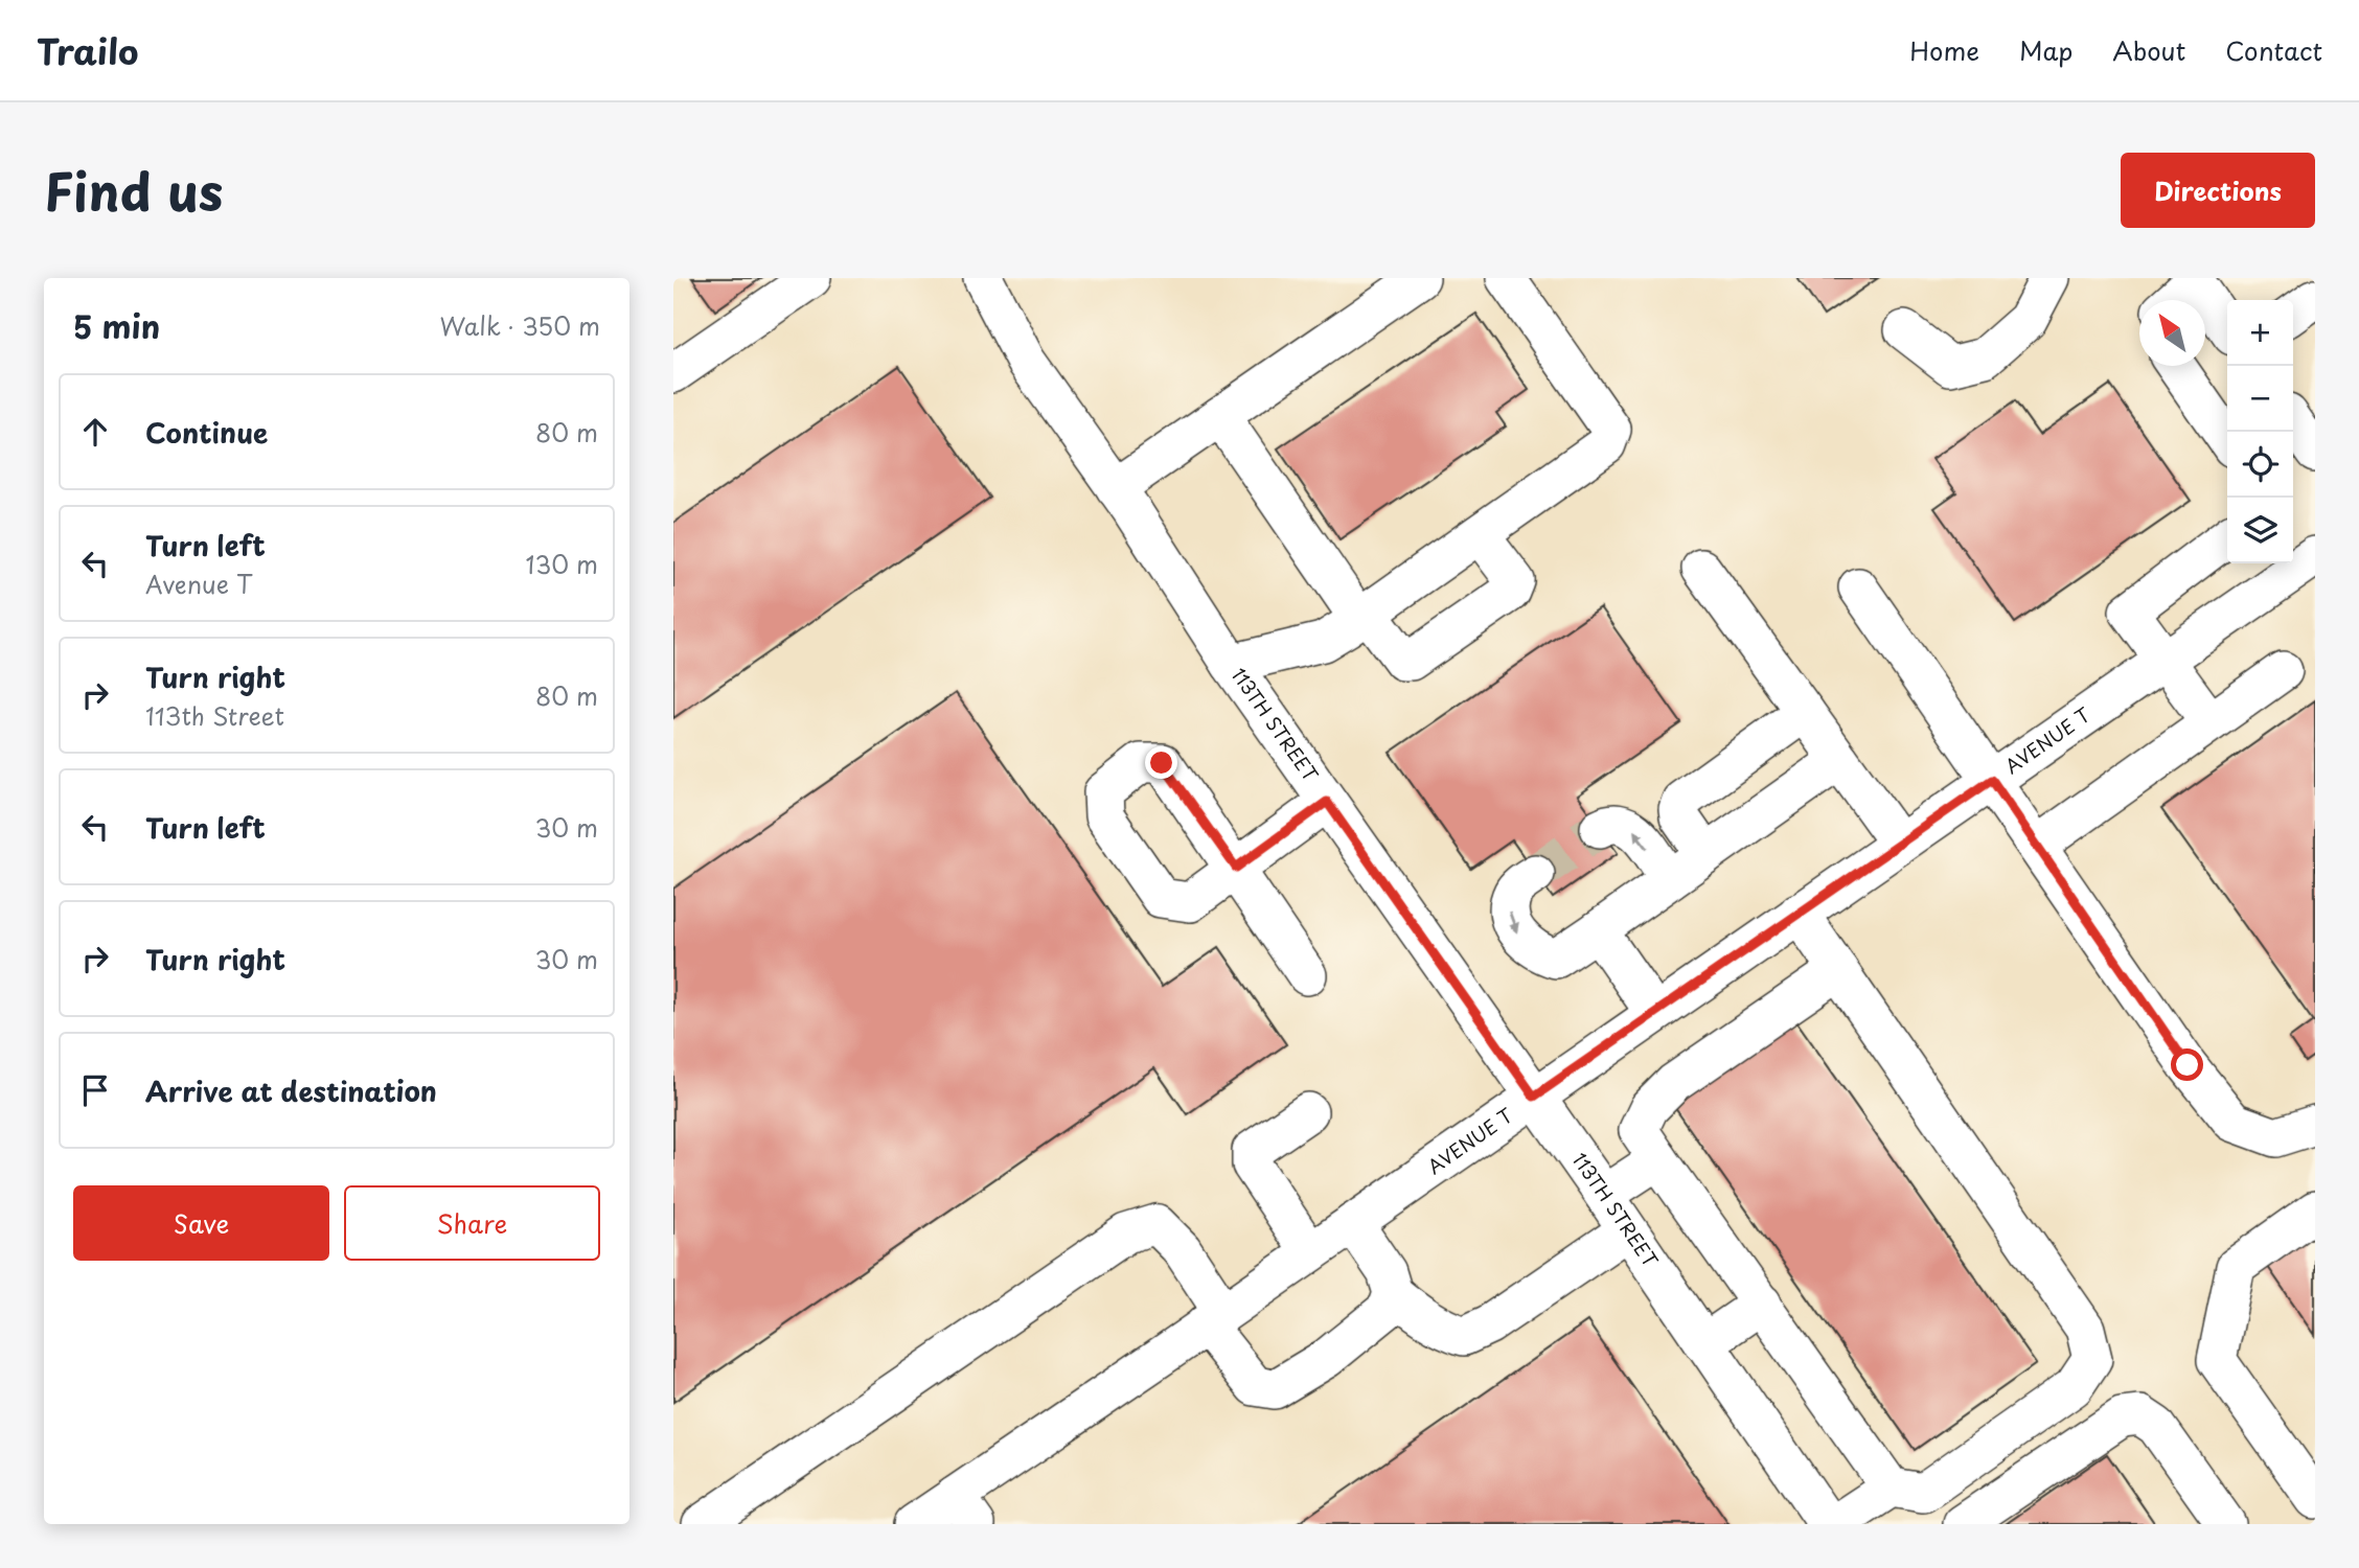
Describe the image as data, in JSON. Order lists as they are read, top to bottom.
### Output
{
  "streets": {
    "street": ["113TH STREET", "AVENUE T"]
  },
  "crossings": [
    ["113TH STREET", "AVENUE T"]
  ],
  "north": "top left",
  "page": {
    "header": "Trailo",
    "nav": [
      "Home",
      "Map",
      "About",
      "Contact"
    ],
    "title": "Find us",
    "buttons": [
      "Directions",
      ["Save", "Share"]
    ],
    "heading": ["5 min", "Walk · 350 m"],
    "map_buttons": ["+", "−"],
    "list": [
      ["Continue", "80 m"],
      ["Turn left", "Avenue T", "130 m"],
      ["Turn right", "113th Street", "80 m"],
      ["Turn left", "30 m"],
      ["Turn right", "30 m"],
      "Arrive at destination"
    ]
  }
}
